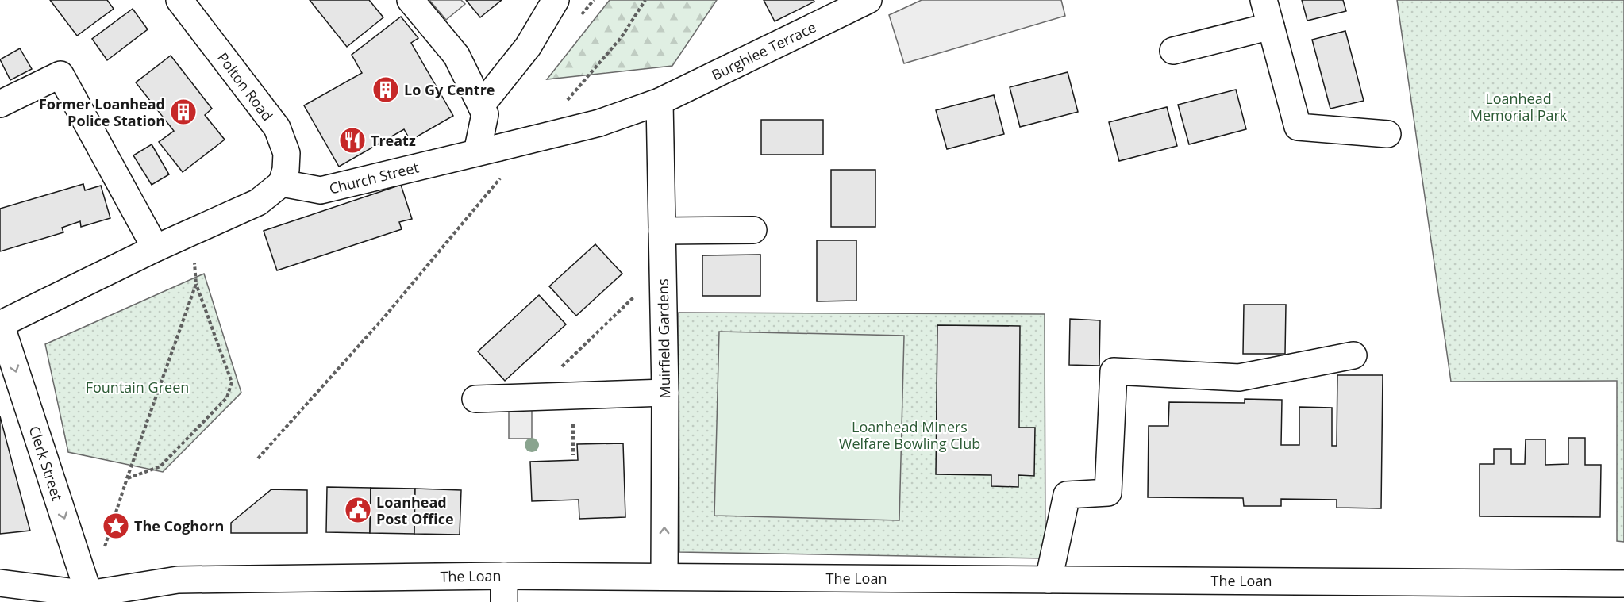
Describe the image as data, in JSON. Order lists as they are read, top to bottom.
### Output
{
  "streets": {
    "street": [
      "Burghlee Terrace",
      "Polton Road",
      "Church Street",
      "Muirfield Gardens",
      "Clerk Street",
      "The Loan"
    ]
  },
  "crossings": [
    ["Burghlee Terrace", "Church Street"],
    ["Burghlee Terrace", "Muirfield Gardens"],
    ["Polton Road", "Church Street"],
    ["Church Street", "Muirfield Gardens"],
    ["Muirfield Gardens", "The Loan"],
    ["Clerk Street", "The Loan"]
  ],
  "one_way": ["Muirfield Gardens", "Clerk Street"],
  "parks": ["Loanhead Memorial Park", "Fountain Green", "Loanhead Miners Welfare Bowling Club"],
  "places": {
    "building": ["Lo Gy Centre", "Former Loanhead Police Station"],
    "restaurant": ["Treatz"],
    "public building": ["Loanhead Post Office"],
    "place": ["The Coghorn"]
  }
}
